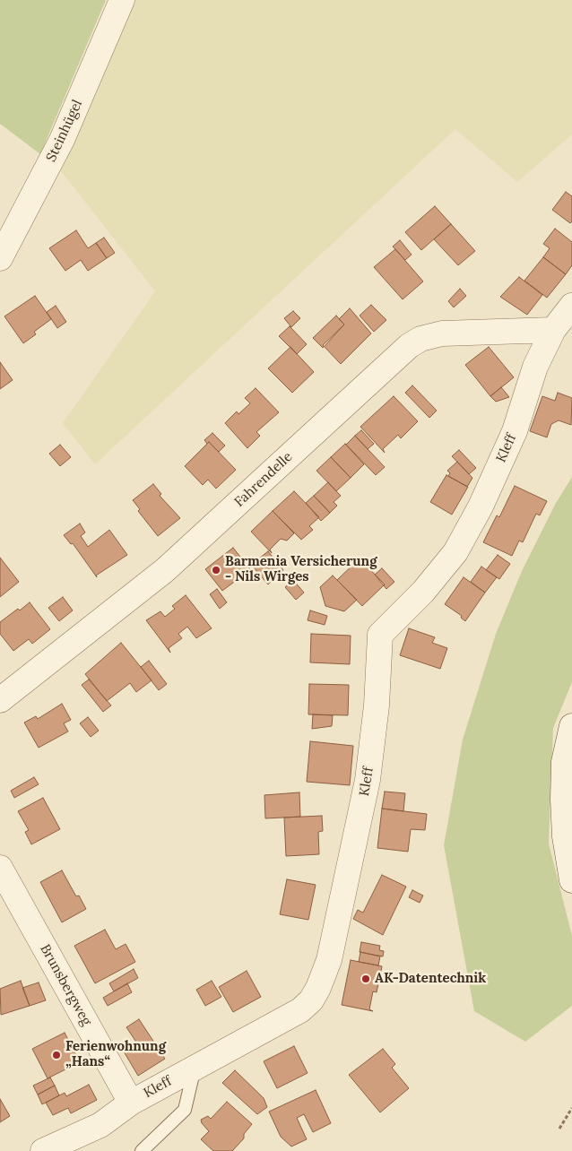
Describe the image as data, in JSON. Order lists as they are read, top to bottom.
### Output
{
  "streets": {
    "street": [
      "Steinhügel",
      "Kleff",
      "Fahrendelle",
      "Brunsbergweg"
    ]
  },
  "crossings": [
    ["Kleff", "Fahrendelle"],
    ["Kleff", "Brunsbergweg"]
  ],
  "places": ["Barmenia Versicherung - Nils Wirges", "AK-Datentechnik", "Ferienwohnung „Hans“"]
}
